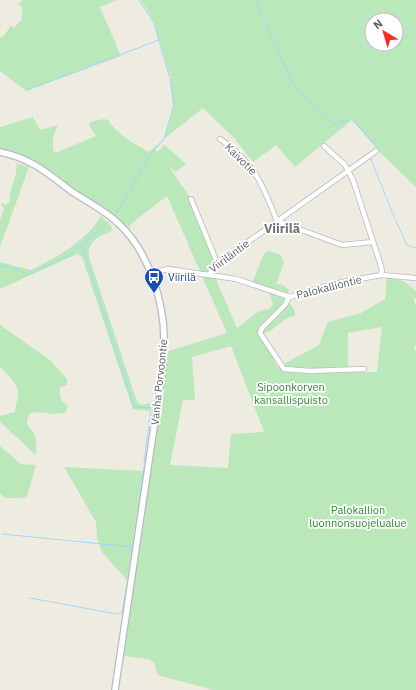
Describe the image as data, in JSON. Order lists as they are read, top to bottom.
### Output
{
  "streets": {
    "street": [
      "Kaivotie",
      "Viiriläntie",
      "Palokalliontie",
      "Vanha Porvoontie"
    ]
  },
  "crossings": [
    ["Kaivotie", "Viiriläntie"],
    ["Viiriläntie", "Palokalliontie"],
    ["Viiriläntie", "Vanha Porvoontie"]
  ],
  "districts": ["Viirilä"],
  "parks": ["Sipoonkorven kansallispuisto", "Palokallion luonnonsuojelualue"],
  "places": {
    "bus stop": ["Viirilä"]
  },
  "north": "top left"
}
